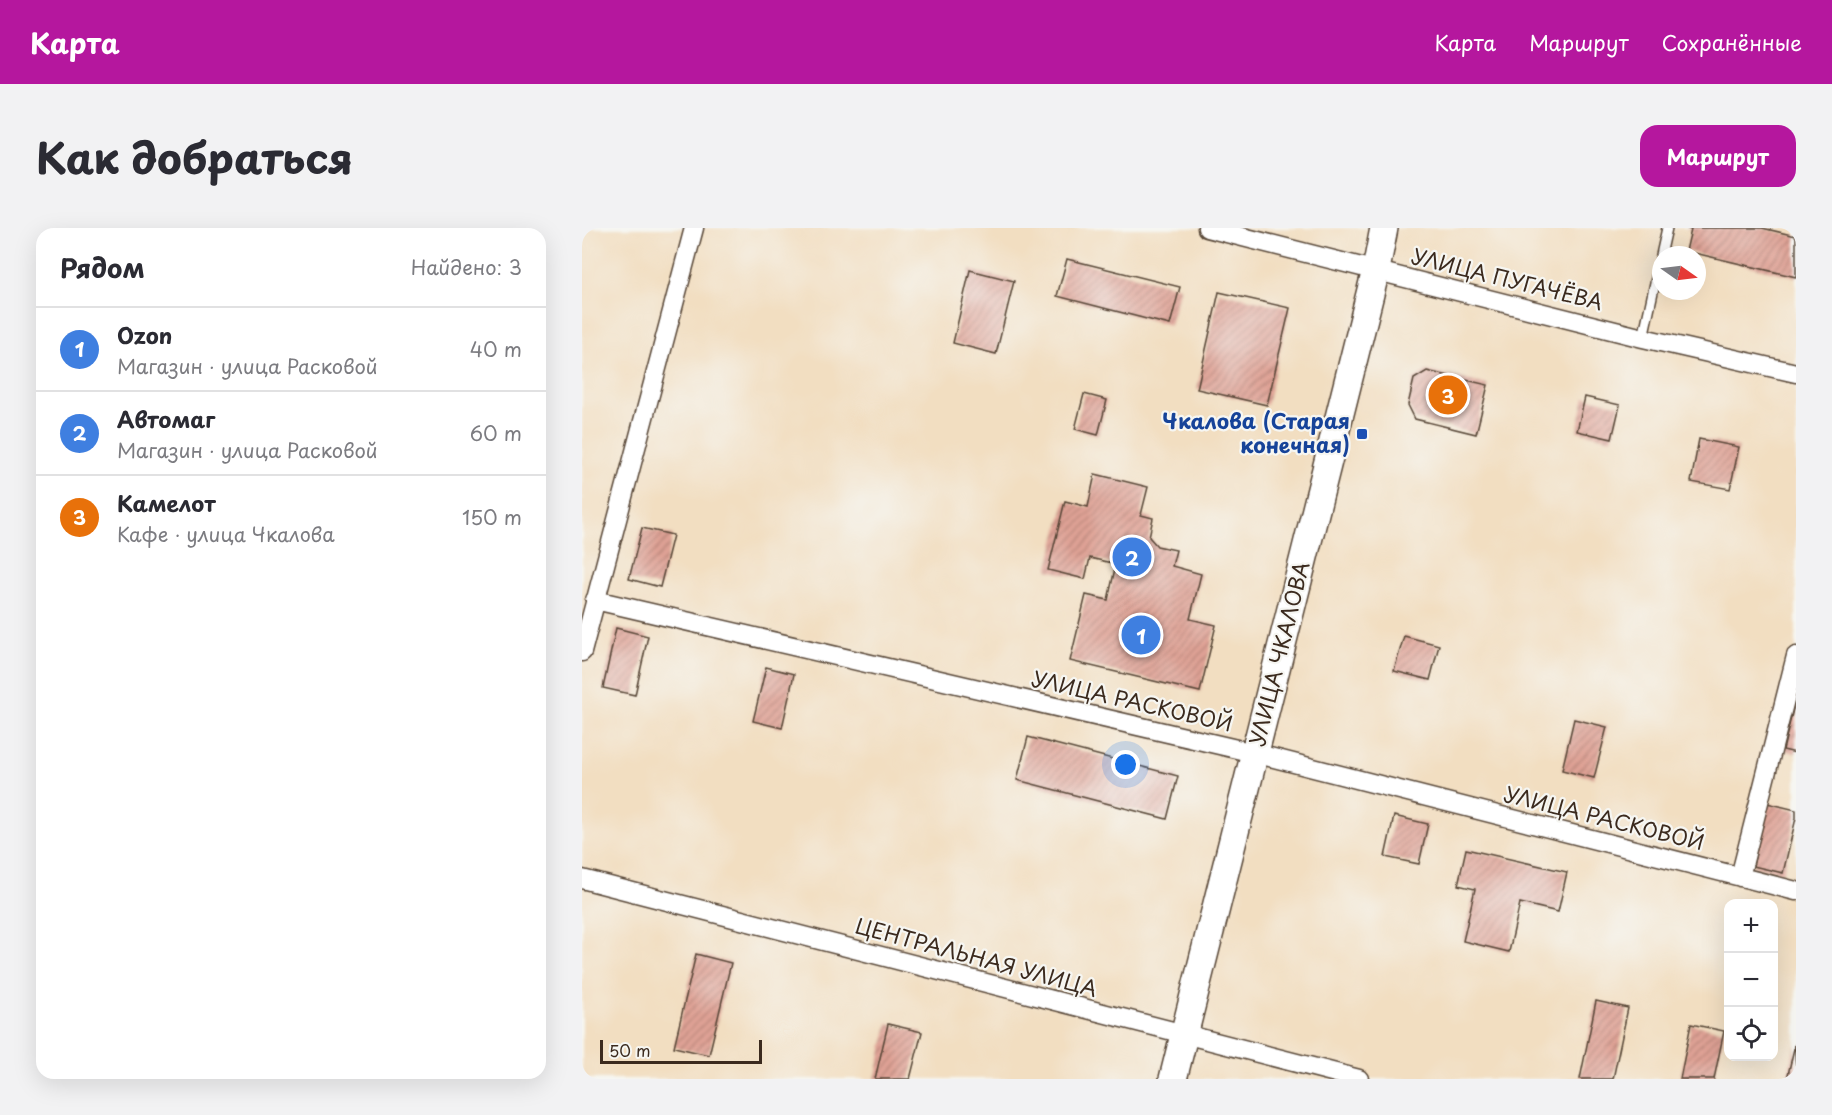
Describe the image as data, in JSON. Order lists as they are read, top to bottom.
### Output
{
  "streets": {
    "street": [
      "УЛИЦА ПУГАЧЁВА",
      "УЛИЦА ЧКАЛОВА",
      "УЛИЦА РАСКОВОЙ",
      "ЦЕНТРАЛЬНАЯ УЛИЦА"
    ]
  },
  "crossings": [
    ["УЛИЦА ПУГАЧЁВА", "УЛИЦА ЧКАЛОВА"],
    ["УЛИЦА ЧКАЛОВА", "УЛИЦА РАСКОВОЙ"],
    ["УЛИЦА ЧКАЛОВА", "ЦЕНТРАЛЬНАЯ УЛИЦА"]
  ],
  "places": {
    "transit": ["Чкалова (Старая конечная)"]
  },
  "scale_bar": "50 m",
  "north": "right",
  "page": {
    "header": "Карта",
    "nav": ["Карта", "Маршрут", "Сохранённые"],
    "title": "Как добраться",
    "buttons": "Маршрут",
    "heading": ["Рядом", "Найдено: 3"],
    "list": [
      {
        "mark": "1",
        "name": "Ozon",
        "note": "Магазин · улица Расковой",
        "value": "40 m"
      },
      {
        "mark": "2",
        "name": "Автомаг",
        "note": "Магазин · улица Расковой",
        "value": "60 m"
      },
      {
        "mark": "3",
        "name": "Камелот",
        "note": "Кафе · улица Чкалова",
        "value": "150 m"
      }
    ],
    "pins": ["3", "2", "1"],
    "map_buttons": ["+", "−"],
    "scale": "50 m"
  }
}
